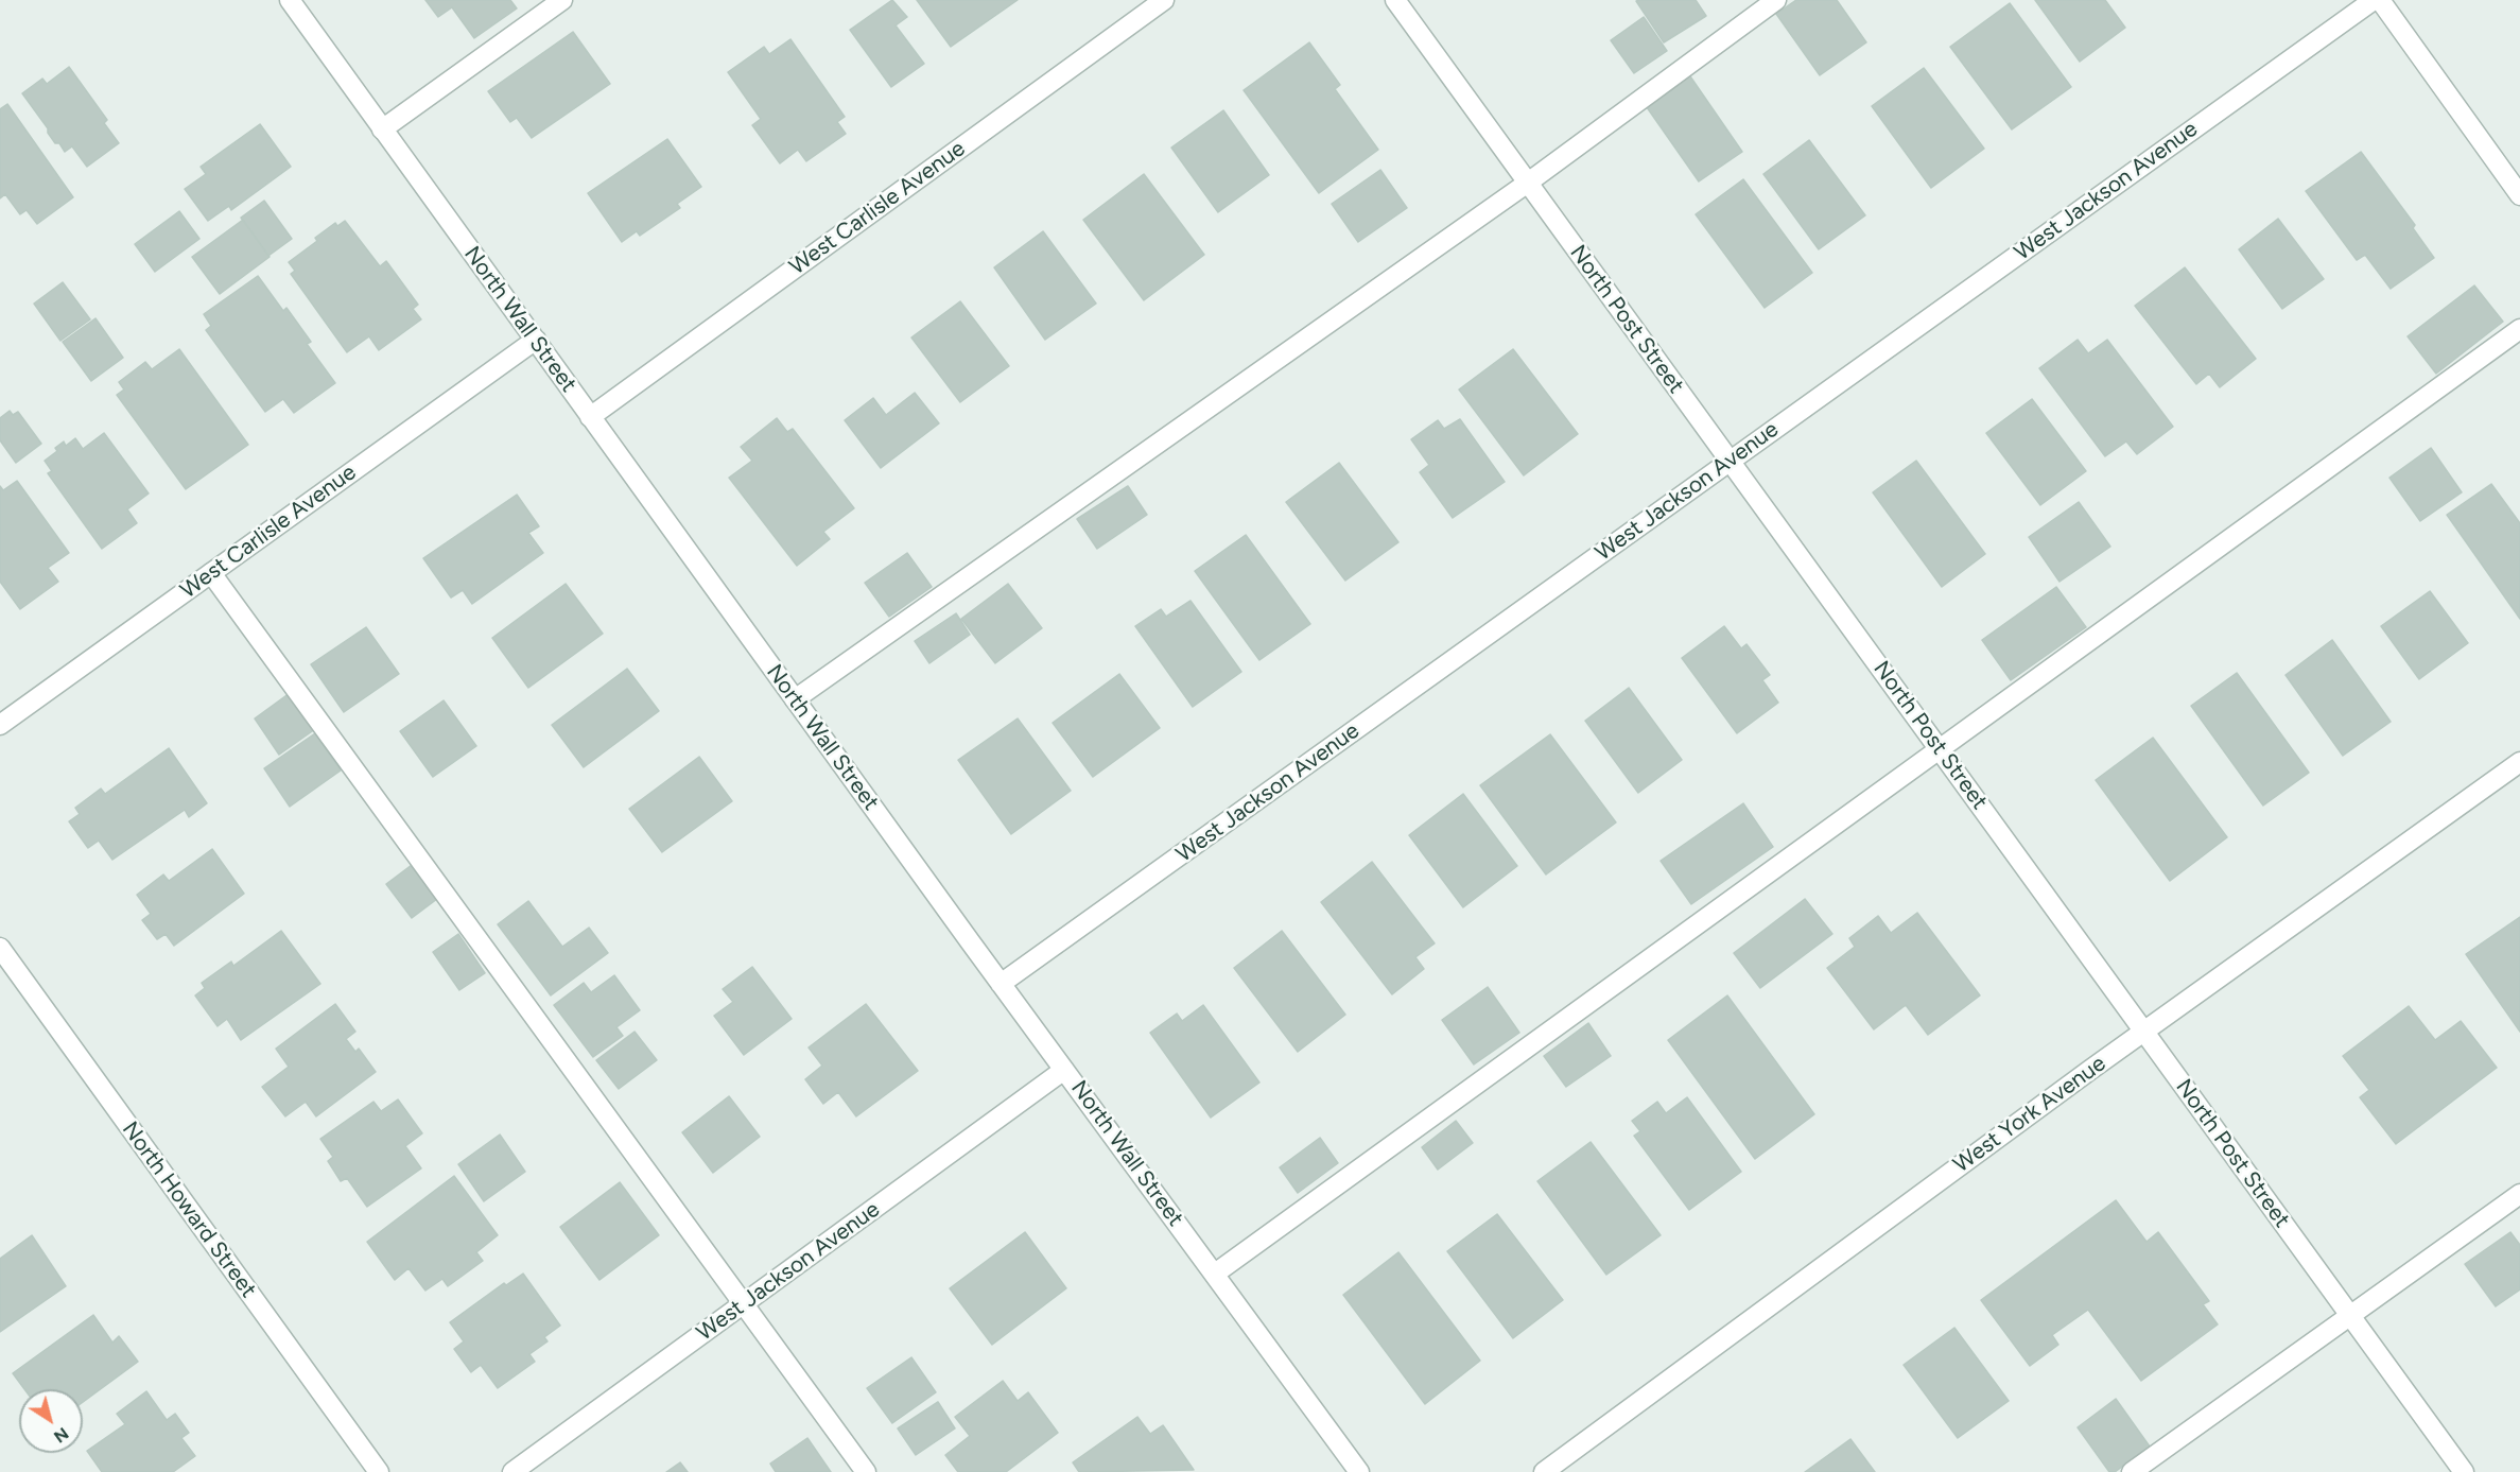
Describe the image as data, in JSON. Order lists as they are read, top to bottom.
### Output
{
  "streets": {
    "street": [
      "West Jackson Avenue",
      "West Carlisle Avenue",
      "North Wall Street",
      "North Post Street",
      "West York Avenue",
      "North Howard Street"
    ]
  },
  "crossings": [
    ["West Jackson Avenue", "North Wall Street"],
    ["West Jackson Avenue", "North Post Street"],
    ["West Carlisle Avenue", "North Wall Street"],
    ["North Post Street", "West York Avenue"]
  ],
  "north": "bottom right"
}
